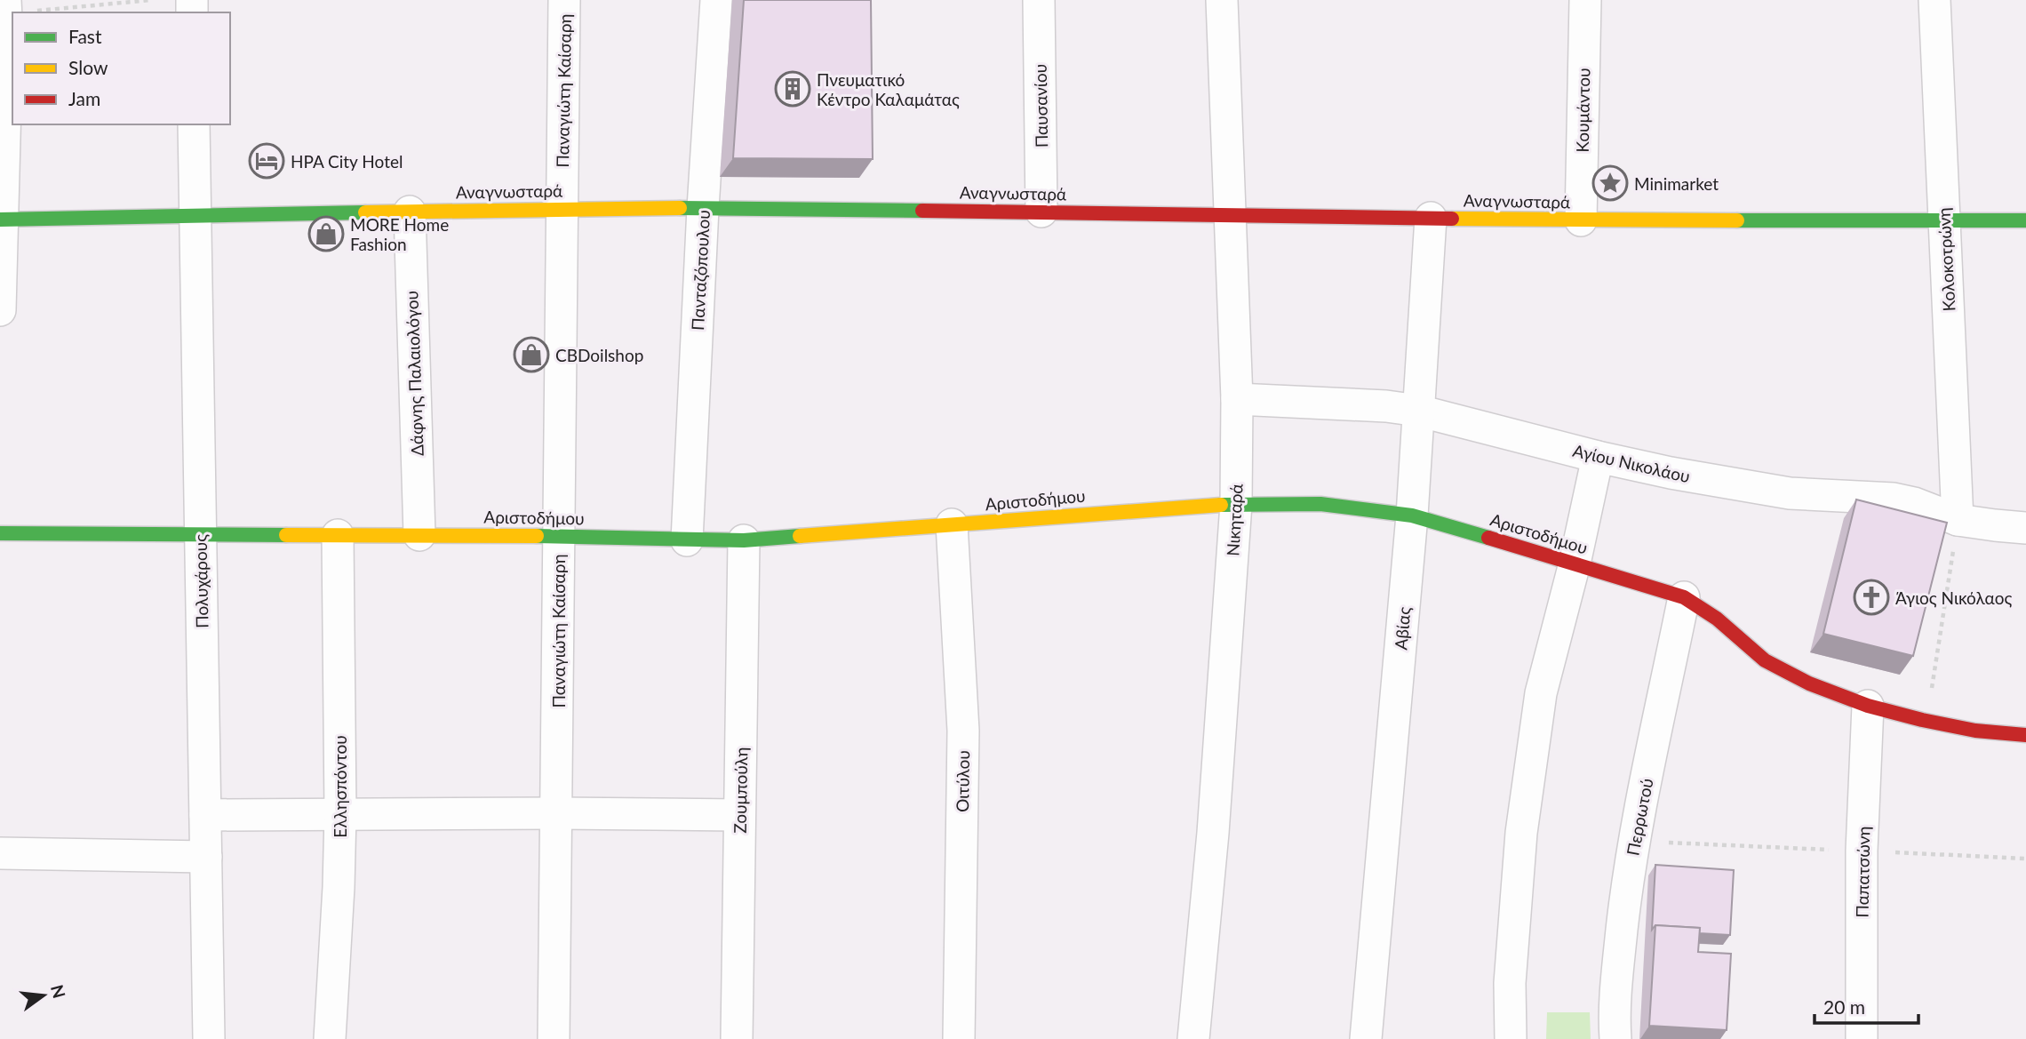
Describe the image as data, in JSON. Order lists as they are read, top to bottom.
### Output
{
  "streets": {
    "street": [
      "Παναγιώτη Καίσαρη",
      "Παυσανίου",
      "Κουμάντου",
      "Αναγνωσταρά",
      "Κολοκοτρώνη",
      "Πανταζόπουλου",
      "Δάφνης Παλαιολόγου",
      "Αγίου Νικολάου",
      "Αριστοδήμου",
      "Νικηταρά",
      "Πολυχάρους",
      "Αβίας",
      "Οιτύλου",
      "Ελλησπόντου",
      "Ζουμπούλη",
      "Περρωτού",
      "Παπατσώνη"
    ]
  },
  "crossings": [
    ["Παναγιώτη Καίσαρη", "Αναγνωσταρά"],
    ["Παναγιώτη Καίσαρη", "Αριστοδήμου"],
    ["Παυσανίου", "Αναγνωσταρά"],
    ["Κουμάντου", "Αναγνωσταρά"],
    ["Αναγνωσταρά", "Κολοκοτρώνη"],
    ["Αναγνωσταρά", "Πανταζόπουλου"],
    ["Αναγνωσταρά", "Δάφνης Παλαιολόγου"],
    ["Αναγνωσταρά", "Νικηταρά"],
    ["Αναγνωσταρά", "Πολυχάρους"],
    ["Αναγνωσταρά", "Αβίας"],
    ["Κολοκοτρώνη", "Αγίου Νικολάου"],
    ["Πανταζόπουλου", "Αριστοδήμου"],
    ["Δάφνης Παλαιολόγου", "Αριστοδήμου"],
    ["Αγίου Νικολάου", "Νικηταρά"],
    ["Αγίου Νικολάου", "Αβίας"],
    ["Αριστοδήμου", "Νικηταρά"],
    ["Αριστοδήμου", "Πολυχάρους"],
    ["Αριστοδήμου", "Αβίας"],
    ["Αριστοδήμου", "Οιτύλου"],
    ["Αριστοδήμου", "Ελλησπόντου"],
    ["Αριστοδήμου", "Ζουμπούλη"],
    ["Αριστοδήμου", "Περρωτού"],
    ["Αριστοδήμου", "Παπατσώνη"]
  ],
  "places": {
    "building": ["Πνευματικό Κέντρο Καλαμάτας"],
    "hotel": ["HPA City Hotel"],
    "place": ["Minimarket"],
    "shop": ["MORE Home Fashion", "CBDoilshop"],
    "church": ["Άγιος Νικόλαος"]
  },
  "legend": ["Fast", "Slow", "Jam"],
  "scale_bar": "20 m",
  "north": "right"
}
